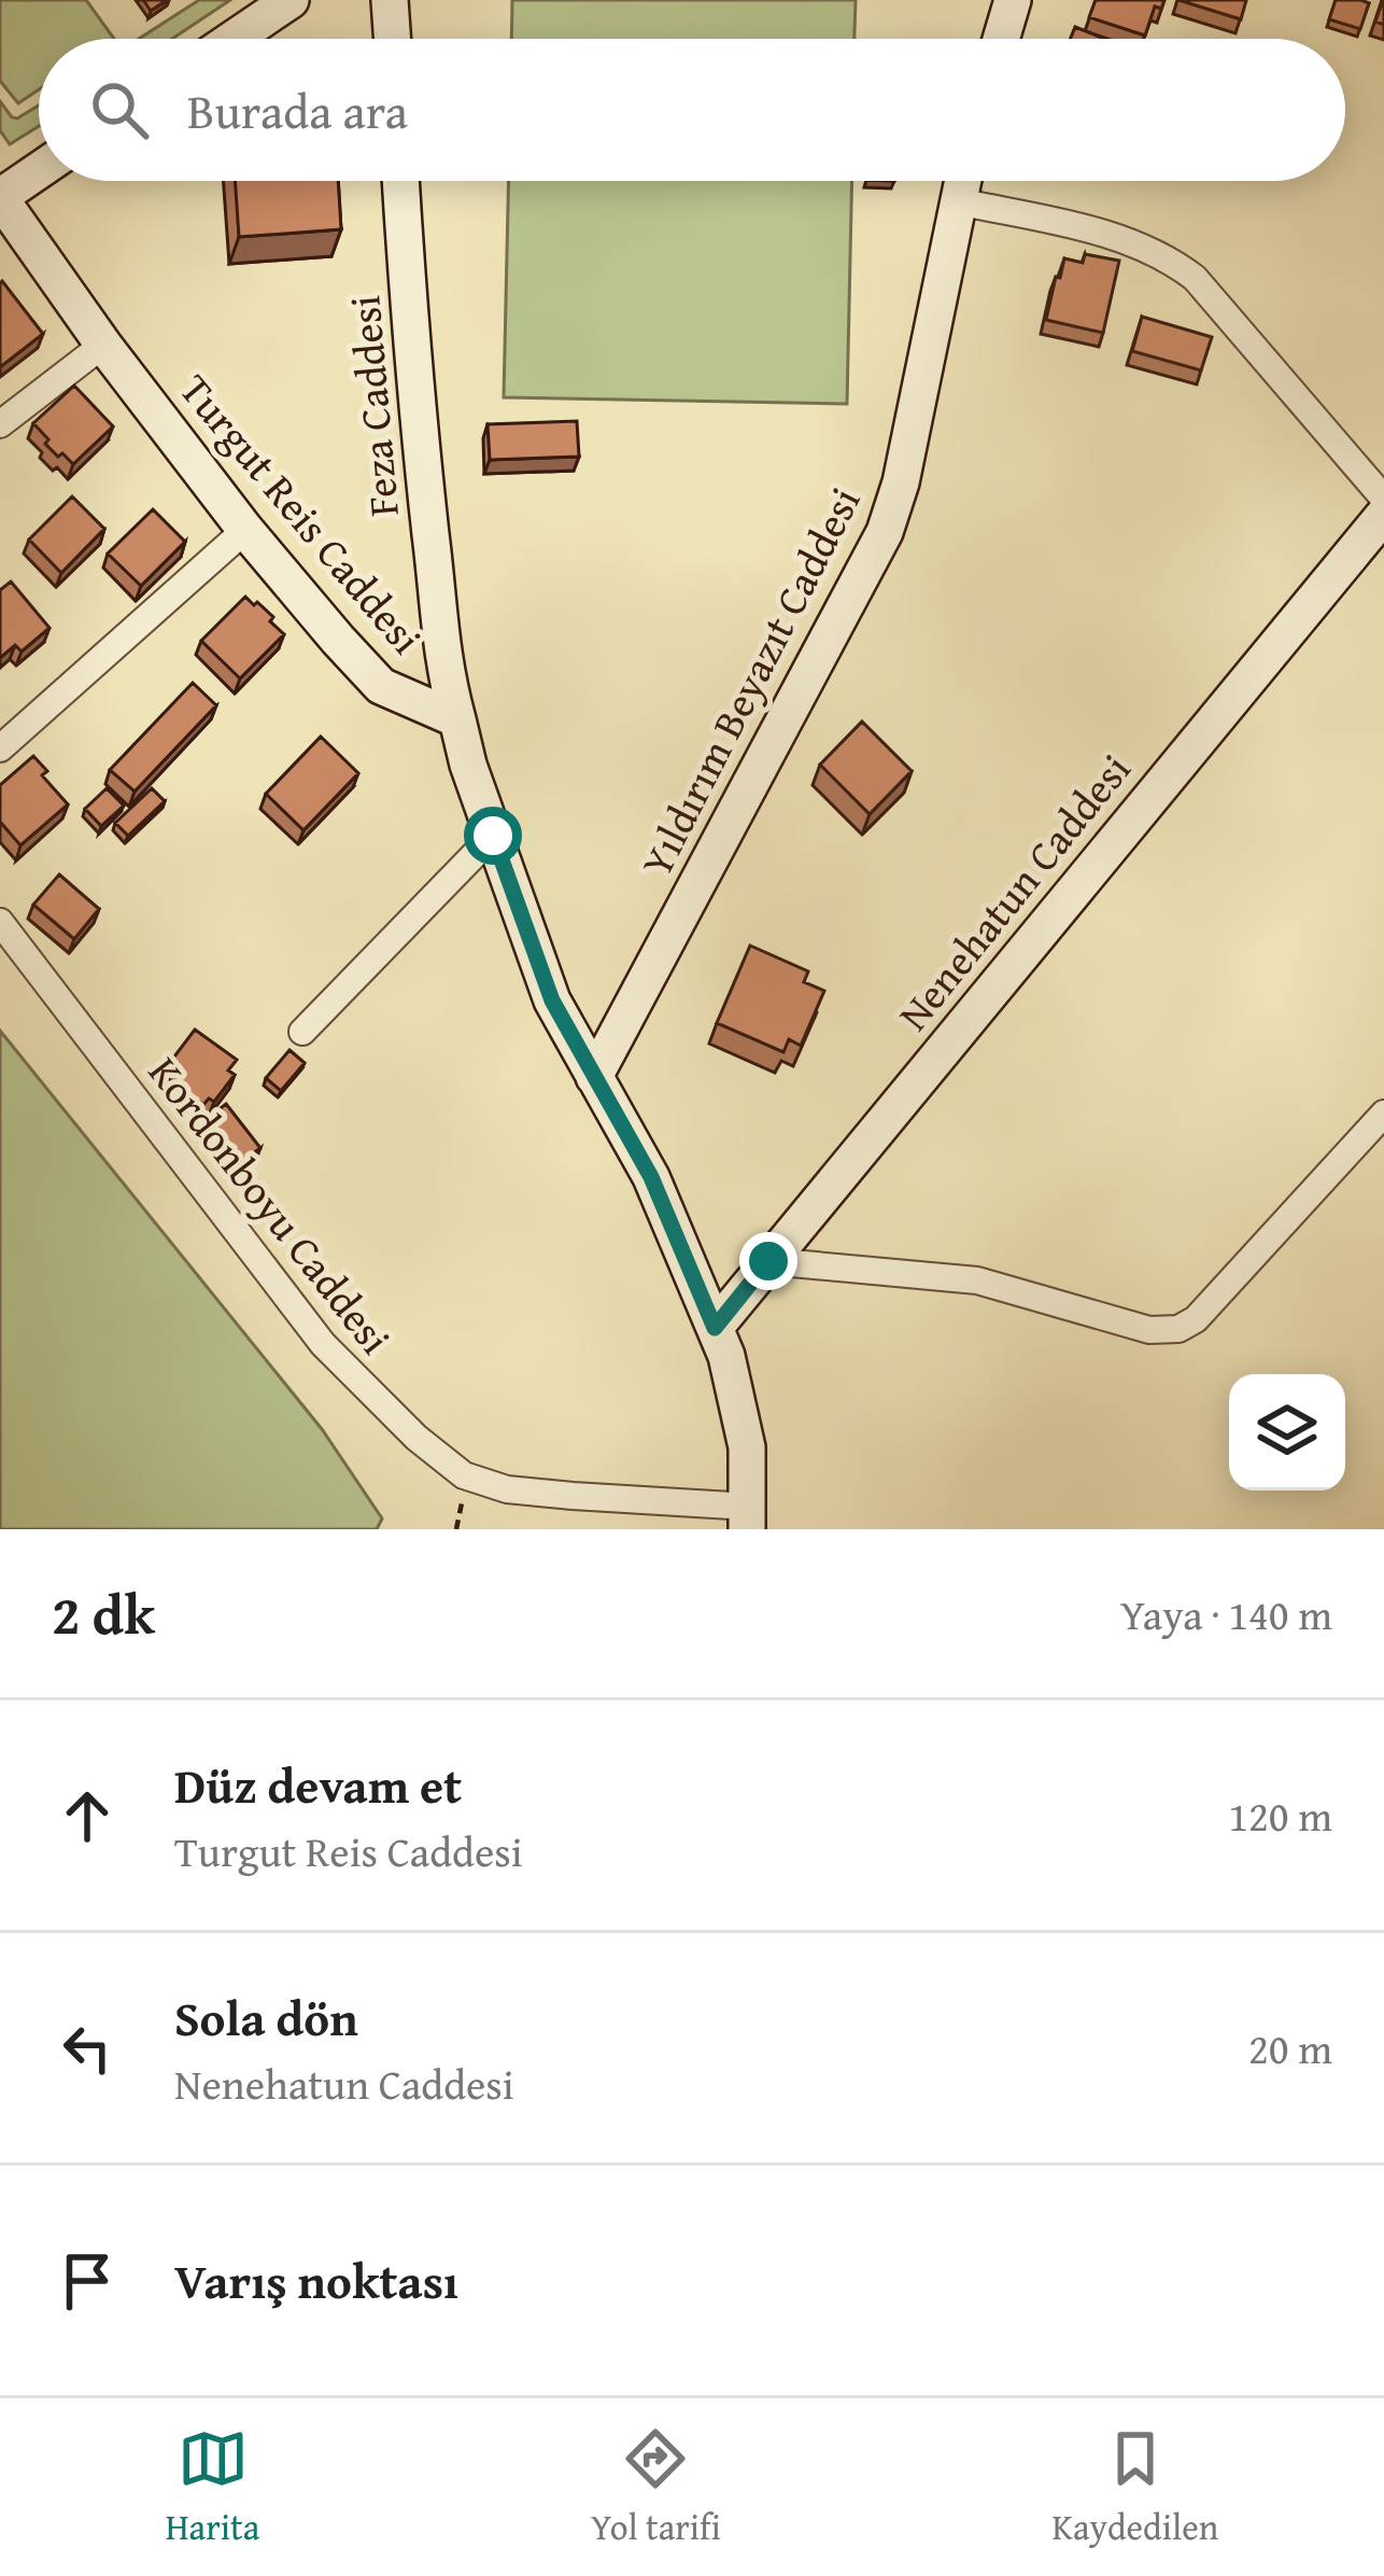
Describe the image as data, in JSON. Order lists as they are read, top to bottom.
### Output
{
  "streets": {
    "street": [
      "Feza Caddesi",
      "Turgut Reis Caddesi",
      "Yıldırım Beyazıt Caddesi",
      "Nenehatun Caddesi",
      "Kordonboyu Caddesi"
    ]
  },
  "crossings": [
    ["Feza Caddesi", "Turgut Reis Caddesi"]
  ],
  "page": {
    "search": "Burada ara",
    "heading": ["2 dk", "Yaya · 140 m"],
    "list": [
      ["Düz devam et", "Turgut Reis Caddesi", "120 m"],
      ["Sola dön", "Nenehatun Caddesi", "20 m"],
      "Varış noktası"
    ],
    "nav": ["Harita", "Yol tarifi", "Kaydedilen"]
  }
}
